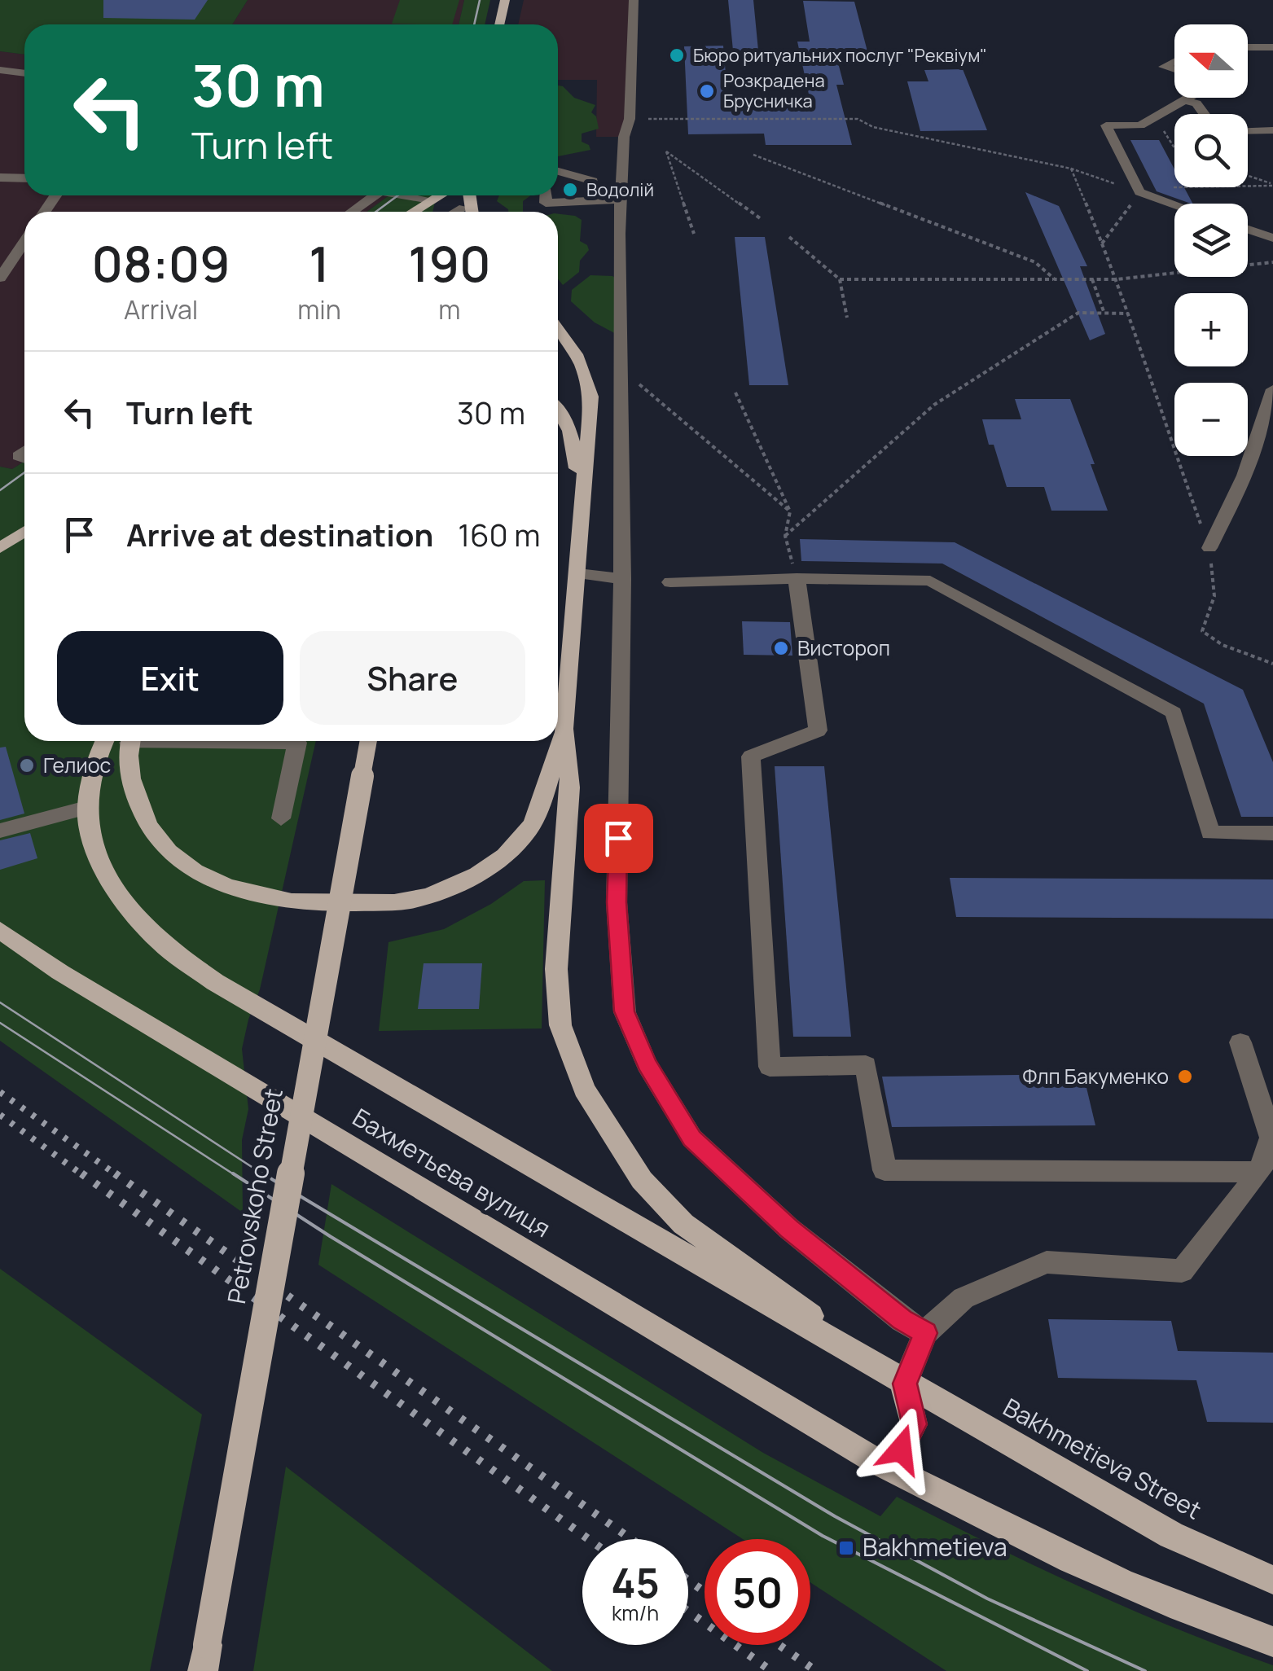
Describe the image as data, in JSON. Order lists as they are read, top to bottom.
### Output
{
  "streets": {
    "main road": ["Бахметьєва вулиця", "Petrovskoho Street", "Bakhmetieva Street"]
  },
  "places": {
    "other": [
      "Бюро ритуальних послуг \"Реквіум\"",
      "Розкрадена Брусничка",
      "Водолій",
      "Вистороп",
      "Гелиос",
      "Флп Бакуменко"
    ],
    "transit": ["Bakhmetieva"]
  },
  "north": "left",
  "page": {
    "map_buttons": ["+", "−"],
    "turn": ["30 m", "Turn left"],
    "eta": [
      "08:09",
      "Arrival",
      "1",
      "min",
      "190",
      "m"
    ],
    "list": [
      {
        "name": "Turn left",
        "value": "30 m"
      },
      {
        "name": "Arrive at destination",
        "value": "160 m"
      }
    ],
    "buttons": ["Exit", "Share"],
    "speed": "45 km/h",
    "limit": "50"
  }
}
